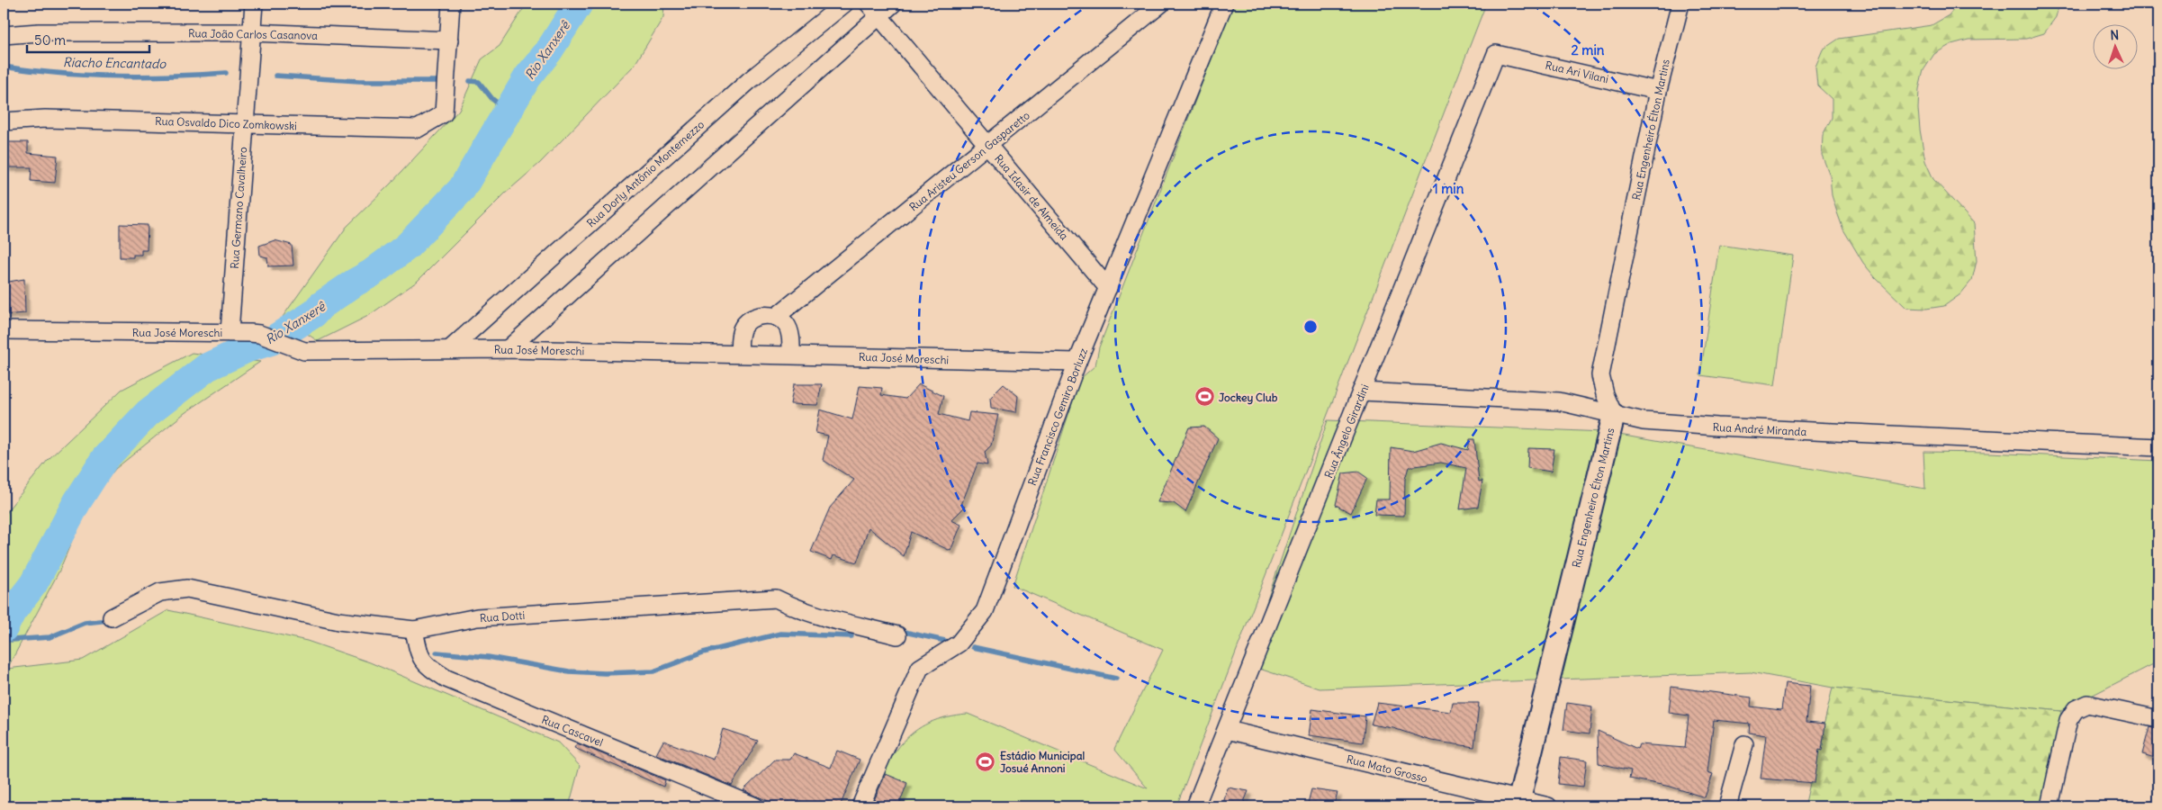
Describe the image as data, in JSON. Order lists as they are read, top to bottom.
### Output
{
  "streets": {
    "street": [
      "Rua João Carlos Casanova",
      "Rua Ari Vilani",
      "Rua Osvaldo Dico Zomkowski",
      "Rua Engenheiro Élton Martins",
      "Rua Aristeu Gerson Gasparetto",
      "Rua Dorly Antônio Montemezzo",
      "Rua Idasir de Almeida",
      "Rua Germano Cavalheiro",
      "Rua José Moreschi",
      "Rua Francisco Gemiro Borluzz",
      "Rua André Miranda",
      "Rua Ângelo Girardini",
      "Rua Dotti",
      "Rua Cascavel",
      "Rua Mato Grosso"
    ]
  },
  "crossings": [
    ["Rua João Carlos Casanova", "Rua Osvaldo Dico Zomkowski"],
    ["Rua João Carlos Casanova", "Rua Germano Cavalheiro"],
    ["Rua Ari Vilani", "Rua Engenheiro Élton Martins"],
    ["Rua Ari Vilani", "Rua Ângelo Girardini"],
    ["Rua Osvaldo Dico Zomkowski", "Rua Germano Cavalheiro"],
    ["Rua Engenheiro Élton Martins", "Rua André Miranda"],
    ["Rua Engenheiro Élton Martins", "Rua Mato Grosso"],
    ["Rua Aristeu Gerson Gasparetto", "Rua Idasir de Almeida"],
    ["Rua Dorly Antônio Montemezzo", "Rua José Moreschi"],
    ["Rua Idasir de Almeida", "Rua Francisco Gemiro Borluzz"],
    ["Rua Germano Cavalheiro", "Rua José Moreschi"],
    ["Rua José Moreschi", "Rua Francisco Gemiro Borluzz"],
    ["Rua André Miranda", "Rua Ângelo Girardini"],
    ["Rua Ângelo Girardini", "Rua Mato Grosso"],
    ["Rua Dotti", "Rua Cascavel"]
  ],
  "water": ["Rio Xanxerê", "Riacho Encantado"],
  "places": {
    "sports": ["Jockey Club", "Estádio Municipal Josué Annoni"]
  },
  "scale_bar": "50 m",
  "north": "top",
  "rings": ["2 min", "1 min"]
}
